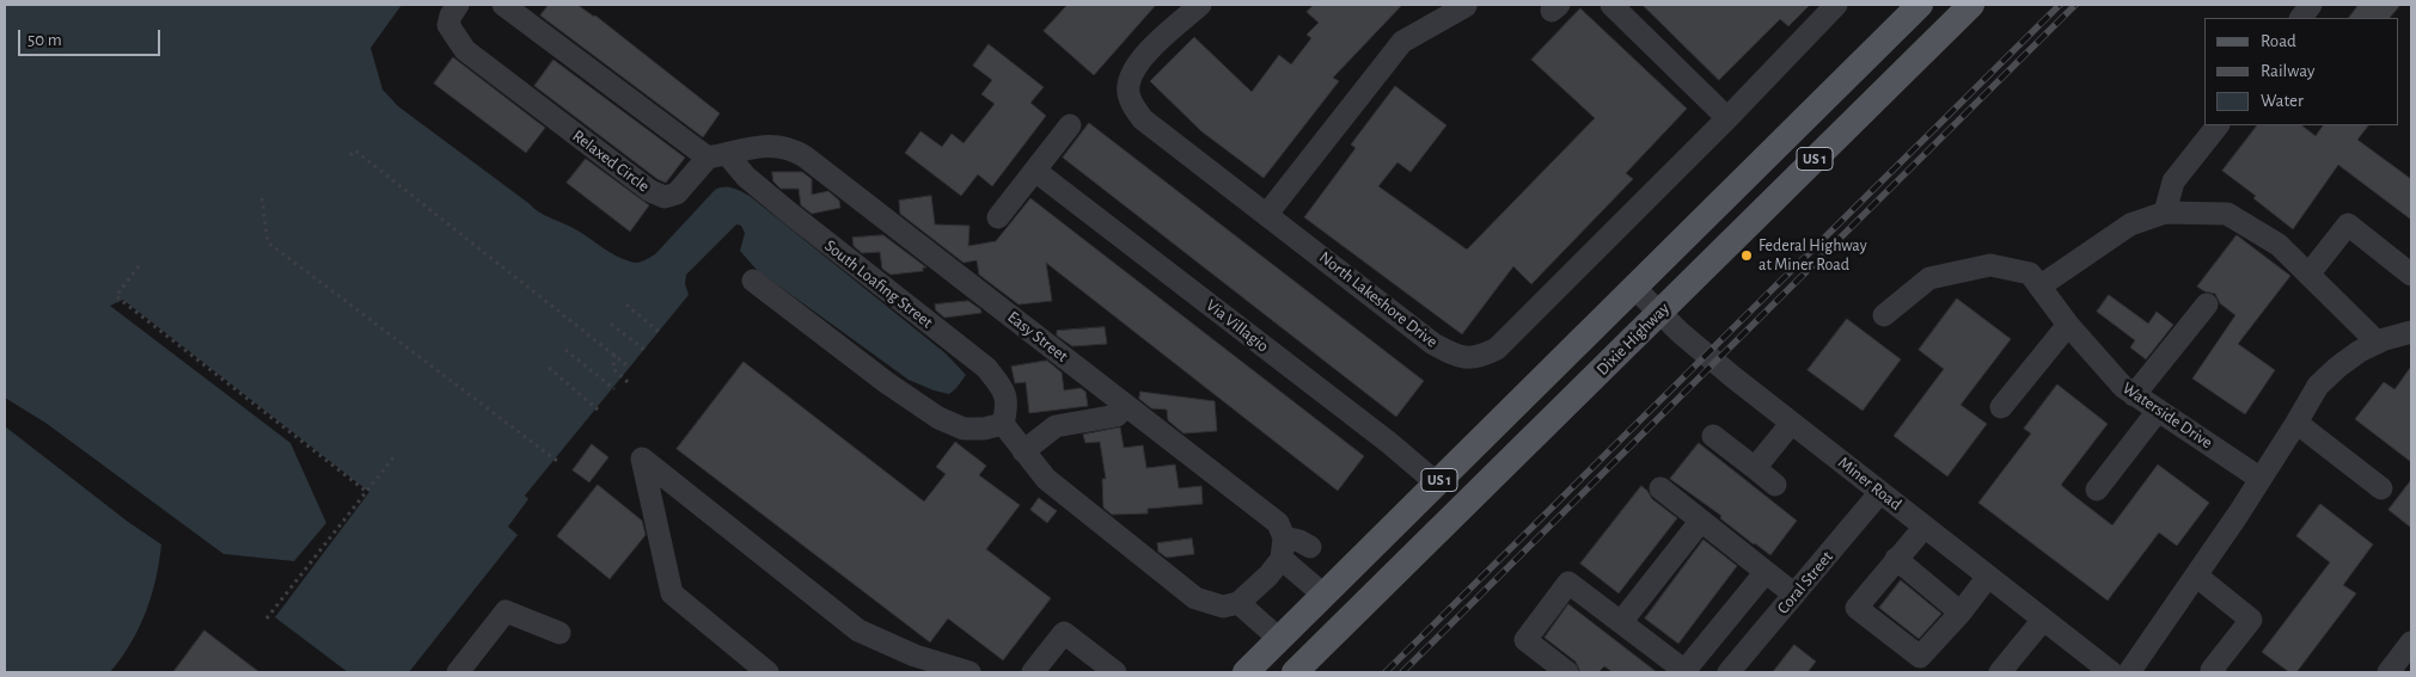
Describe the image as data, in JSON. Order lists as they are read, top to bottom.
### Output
{
  "streets": {
    "main road": ["US 1", "Dixie Highway"],
    "street": [
      "Relaxed Circle",
      "South Loafing Street",
      "North Lakeshore Drive",
      "Via Villagio",
      "Easy Street",
      "Waterside Drive",
      "Miner Road",
      "Coral Street"
    ]
  },
  "crossings": [
    ["US 1", "Via Villagio"],
    ["US 1", "Easy Street"],
    ["US 1", "Miner Road"],
    ["Relaxed Circle", "South Loafing Street"],
    ["Relaxed Circle", "Easy Street"],
    ["South Loafing Street", "Easy Street"],
    ["Dixie Highway", "Miner Road"],
    ["Miner Road", "Coral Street"]
  ],
  "places": ["Federal Highway at Miner Road"],
  "legend": ["Road", "Railway", "Water"],
  "scale_bar": "50 m"
}
